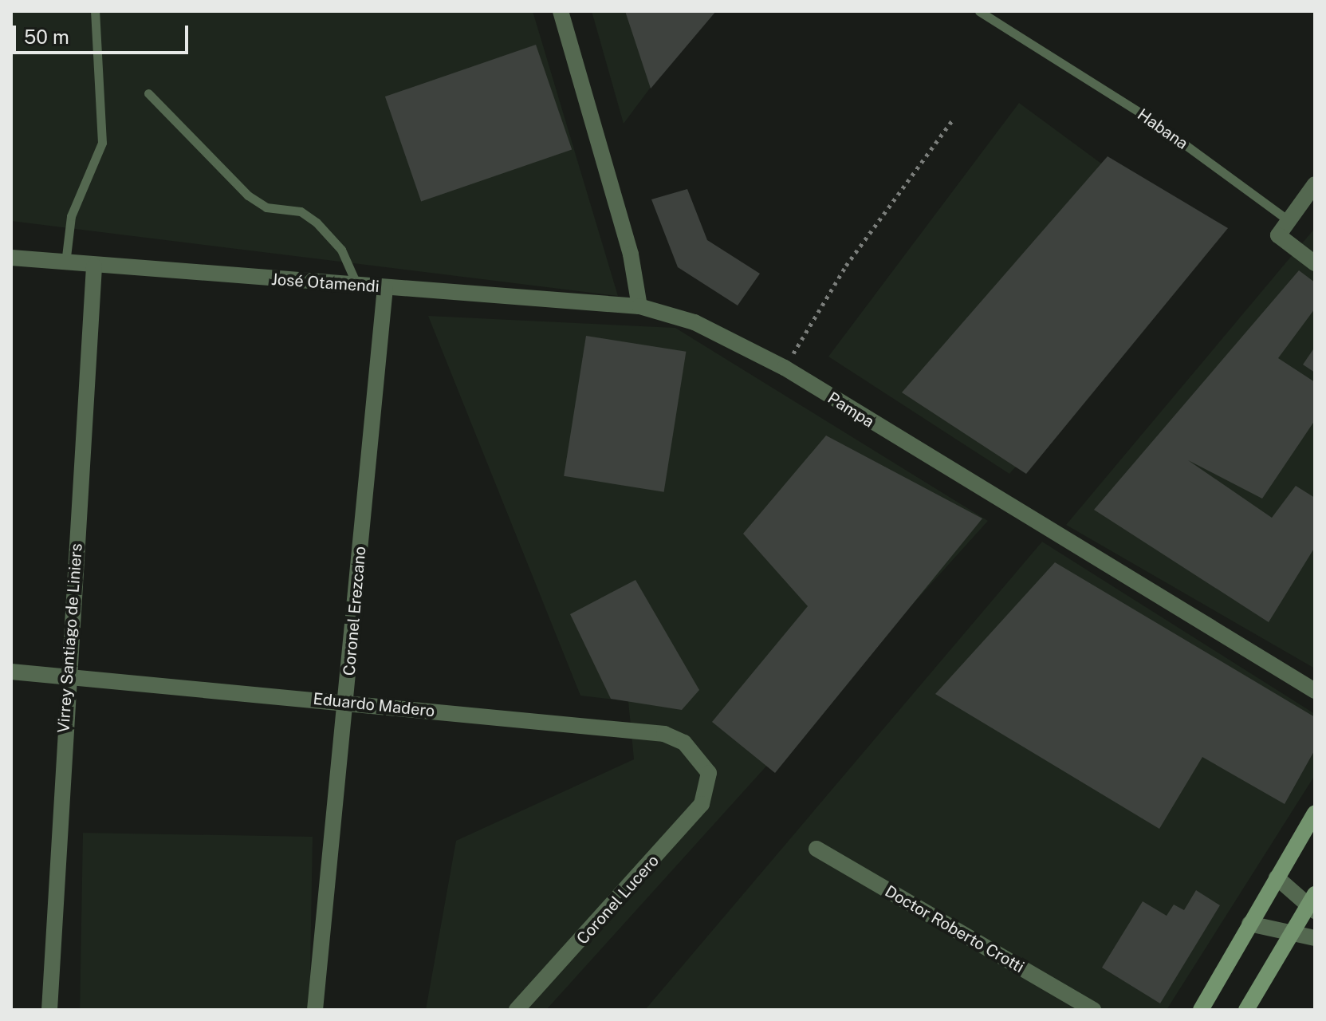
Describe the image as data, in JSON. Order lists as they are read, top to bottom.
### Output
{
  "streets": {
    "street": [
      "José Otamendi",
      "Pampa",
      "Coronel Erezcano",
      "Virrey Santiago de Liniers",
      "Eduardo Madero",
      "Coronel Lucero",
      "Doctor Roberto Crotti"
    ],
    "lane": ["Habana"]
  },
  "crossings": [
    ["José Otamendi", "Pampa"],
    ["José Otamendi", "Coronel Erezcano"],
    ["José Otamendi", "Virrey Santiago de Liniers"],
    ["Coronel Erezcano", "Eduardo Madero"],
    ["Virrey Santiago de Liniers", "Eduardo Madero"],
    ["Eduardo Madero", "Coronel Lucero"]
  ],
  "scale_bar": "50 m"
}
